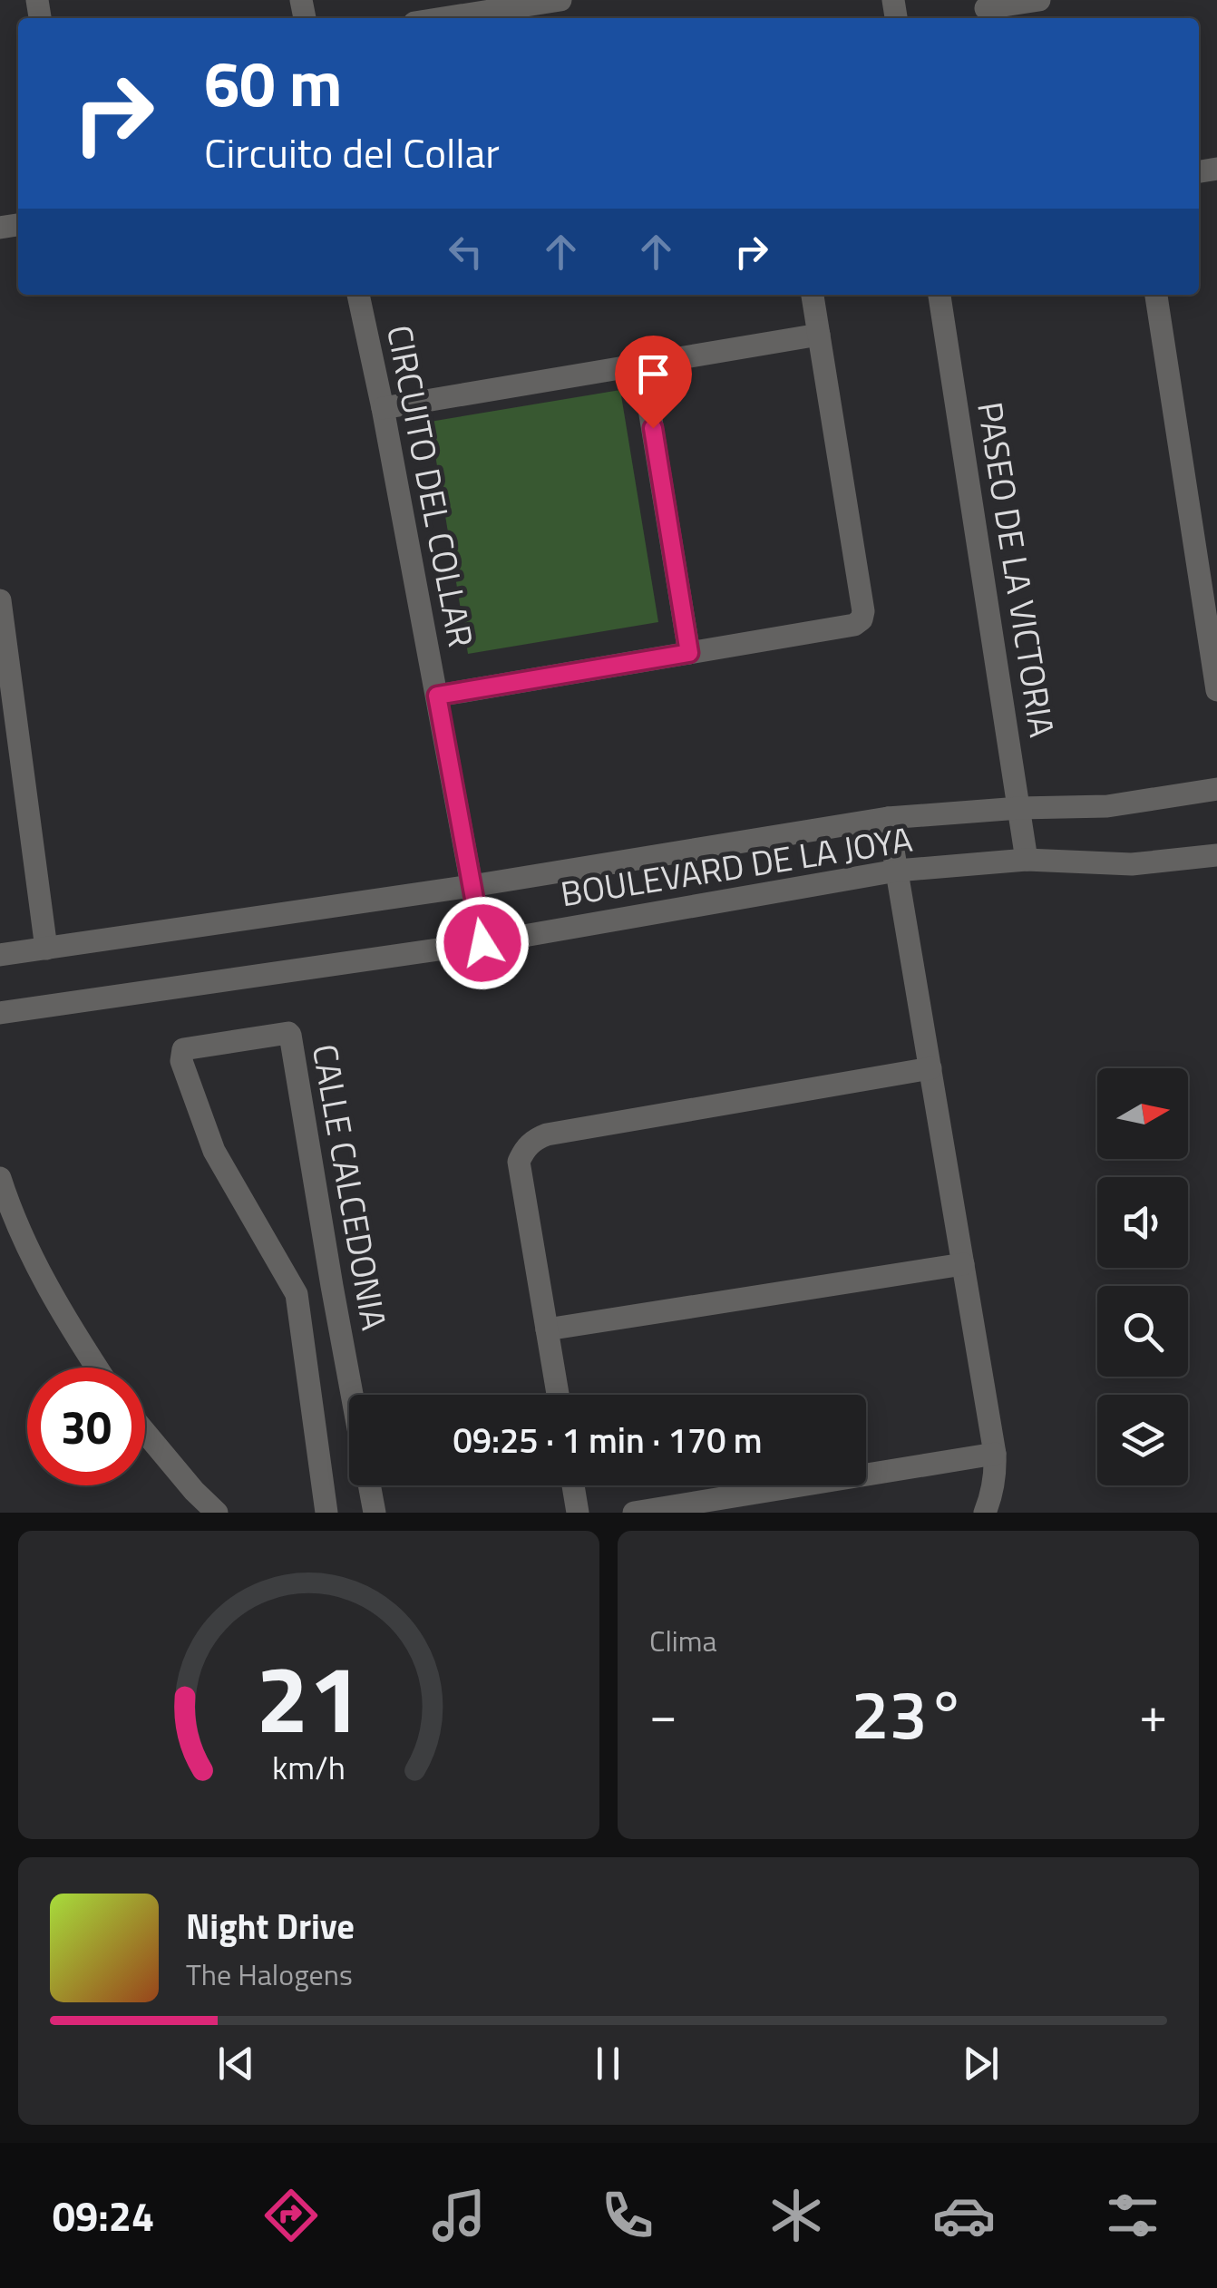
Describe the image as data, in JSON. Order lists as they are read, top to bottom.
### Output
{
  "streets": {
    "street": [
      "CIRCUITO DEL COLLAR",
      "PASEO DE LA VICTORIA",
      "BOULEVARD DE LA JOYA",
      "CALLE CALCEDONIA"
    ]
  },
  "crossings": [
    ["CIRCUITO DEL COLLAR", "BOULEVARD DE LA JOYA"],
    ["PASEO DE LA VICTORIA", "BOULEVARD DE LA JOYA"]
  ],
  "north": "right",
  "page": {
    "turn": ["60 m", "Circuito del Collar"],
    "limit": "30",
    "trip": "09:25 · 1 min · 170 m",
    "tile": "Clima",
    "heat": ["−", "23°", "+"],
    "song": ["Night Drive", "The Halogens"],
    "tabs": "09:24",
    "gauge": ["21", "km/h"]
  }
}
